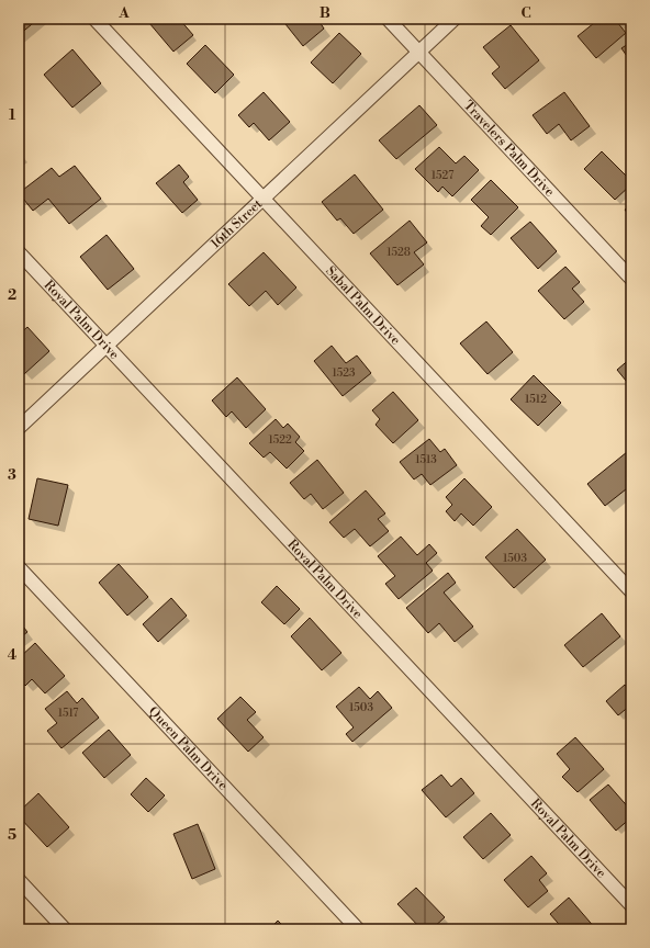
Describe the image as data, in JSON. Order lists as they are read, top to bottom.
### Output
{
  "streets": {
    "street": [
      "Travelers Palm Drive",
      "16th Street",
      "Sabal Palm Drive",
      "Royal Palm Drive",
      "Queen Palm Drive"
    ]
  },
  "crossings": [
    ["Travelers Palm Drive", "16th Street"],
    ["16th Street", "Sabal Palm Drive"],
    ["16th Street", "Royal Palm Drive"]
  ],
  "house_numbers": [
    "1527",
    "1528",
    "1523",
    "1512",
    "1522",
    "1513",
    "1503",
    "1503",
    "1517"
  ],
  "grid": {
    "columns": ["A", "B", "C"],
    "rows": [
      "1",
      "2",
      "3",
      "4",
      "5"
    ]
  }
}
